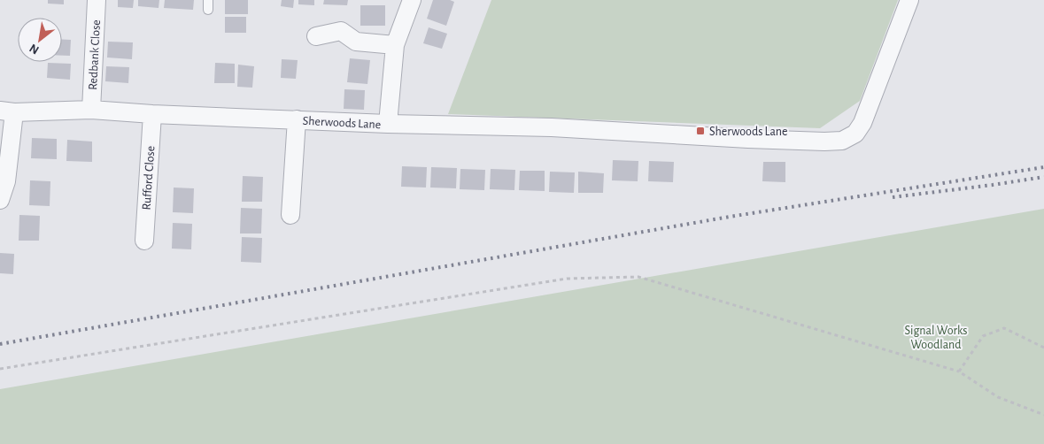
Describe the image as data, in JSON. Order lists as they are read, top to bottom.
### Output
{
  "streets": {
    "street": ["Redbank Close", "Sherwoods Lane", "Rufford Close"]
  },
  "crossings": [
    ["Redbank Close", "Sherwoods Lane"],
    ["Sherwoods Lane", "Rufford Close"]
  ],
  "parks": ["Signal Works Woodland"],
  "places": {
    "transit": ["Sherwoods Lane"]
  },
  "north": "bottom left"
}
